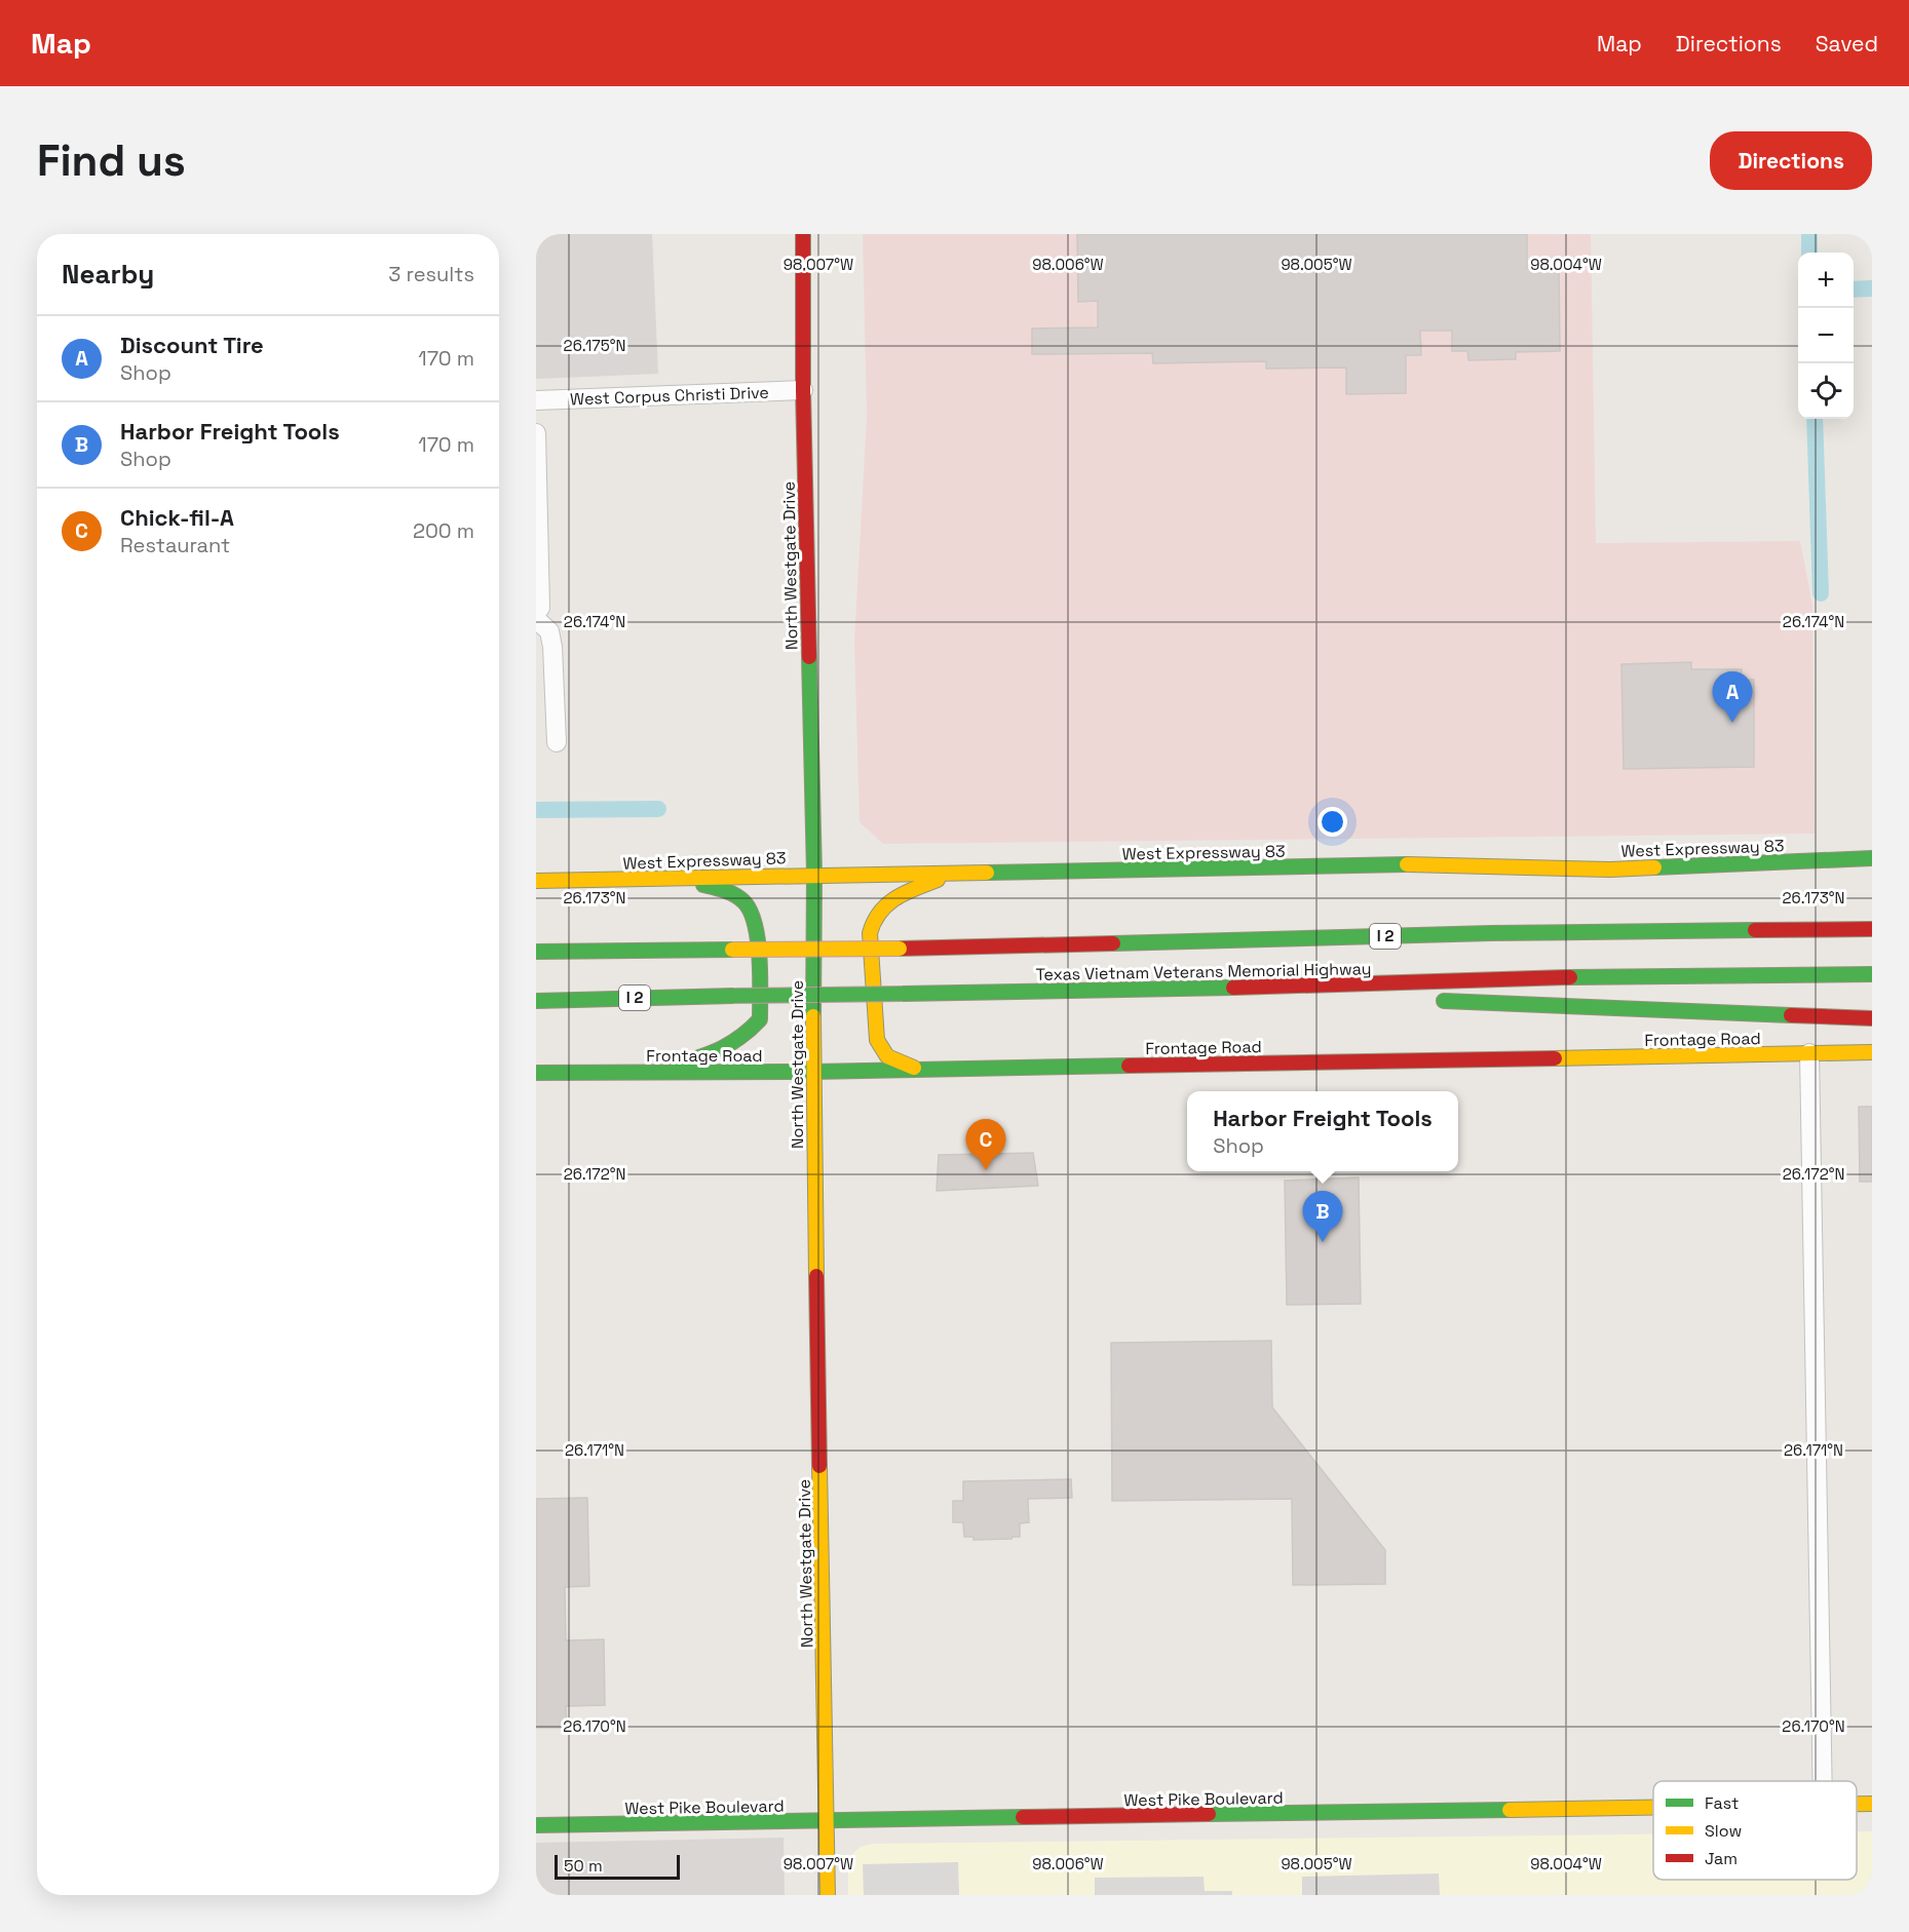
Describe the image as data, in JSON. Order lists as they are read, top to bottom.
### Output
{
  "streets": {
    "main road": [
      "North Westgate Drive",
      "West Expressway 83",
      "I 2",
      "Texas Vietnam Veterans Memorial Highway",
      "Frontage Road",
      "West Pike Boulevard"
    ],
    "street": ["West Corpus Christi Drive"]
  },
  "crossings": [
    ["West Corpus Christi Drive", "North Westgate Drive"],
    ["North Westgate Drive", "West Expressway 83"],
    ["North Westgate Drive", "Frontage Road"],
    ["North Westgate Drive", "West Pike Boulevard"]
  ],
  "legend": ["Fast", "Slow", "Jam"],
  "scale_bar": "50 m",
  "page": {
    "header": "Map",
    "nav": ["Map", "Directions", "Saved"],
    "buttons": "Directions",
    "title": "Find us",
    "heading": ["Nearby", "3 results"],
    "map_buttons": ["+", "−"],
    "list": [
      {
        "mark": "A",
        "name": "Discount Tire",
        "note": "Shop",
        "value": "170 m"
      },
      {
        "mark": "B",
        "name": "Harbor Freight Tools",
        "note": "Shop",
        "value": "170 m"
      },
      {
        "mark": "C",
        "name": "Chick-fil-A",
        "note": "Restaurant",
        "value": "200 m"
      }
    ],
    "pins": ["A", "C", "B"],
    "popup": ["Harbor Freight Tools", "Shop"],
    "scale": "50 m"
  },
  "coordinates": [
    "98.007°W",
    "98.006°W",
    "98.005°W",
    "98.004°W",
    "26.175°N",
    "26.174°N",
    "26.173°N",
    "26.172°N",
    "26.171°N",
    "26.170°N"
  ]
}
